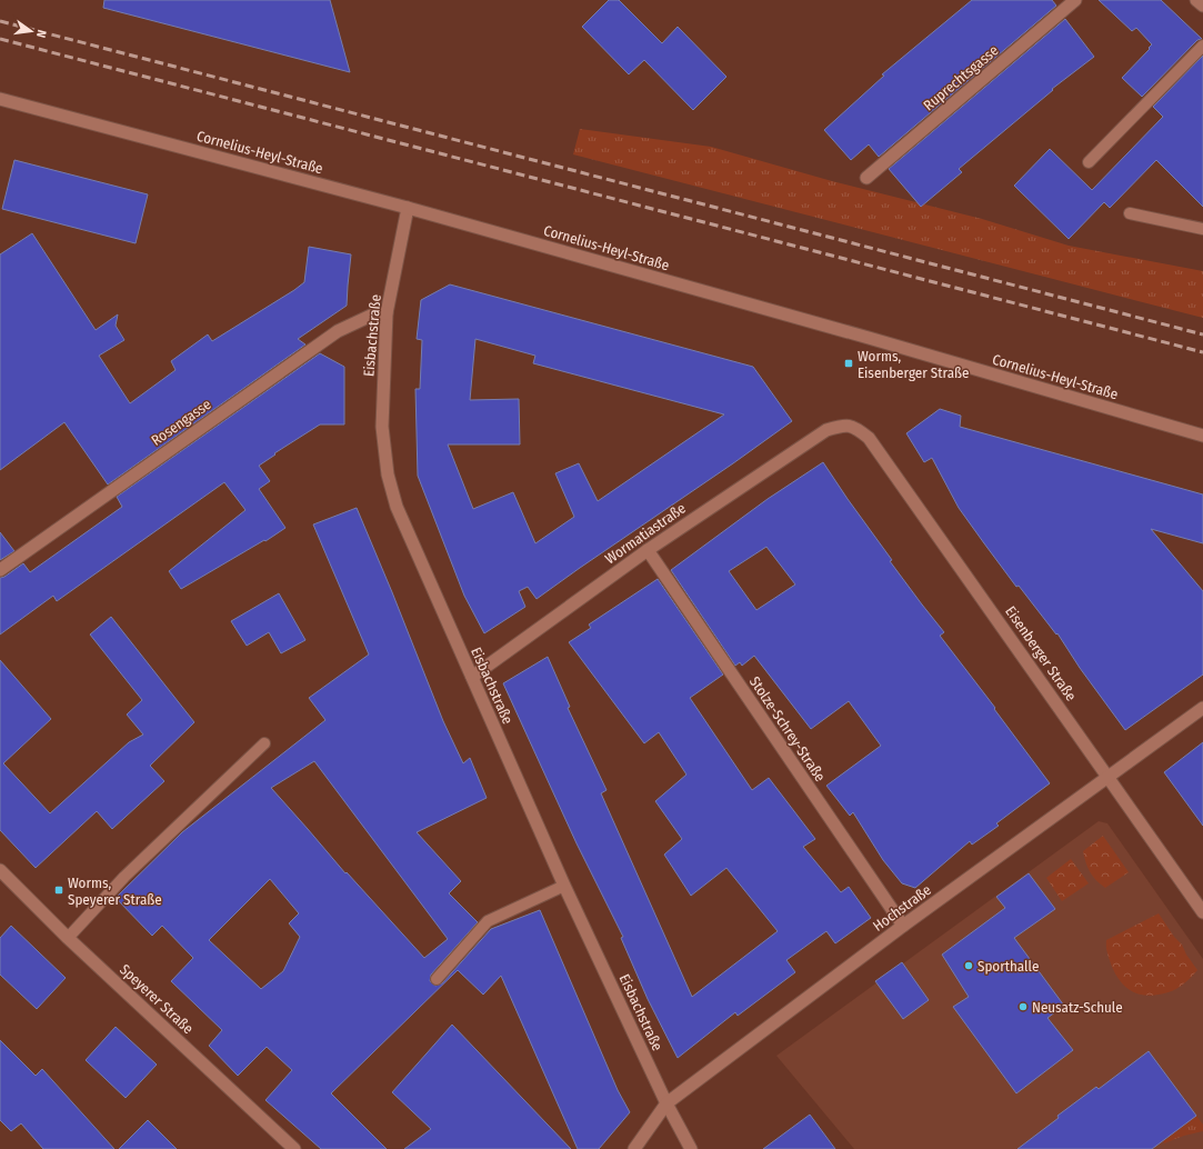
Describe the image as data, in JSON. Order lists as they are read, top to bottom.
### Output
{
  "streets": {
    "street": [
      "Ruprechtsgasse",
      "Cornelius-Heyl-Straße",
      "Eisbachstraße",
      "Rosengasse",
      "Wormatiastraße",
      "Eisenberger Straße",
      "Stolze-Schrey-Straße",
      "Hochstraße",
      "Speyerer Straße"
    ]
  },
  "crossings": [
    ["Cornelius-Heyl-Straße", "Eisbachstraße"],
    ["Eisbachstraße", "Rosengasse"],
    ["Eisbachstraße", "Wormatiastraße"],
    ["Eisbachstraße", "Hochstraße"],
    ["Wormatiastraße", "Eisenberger Straße"],
    ["Wormatiastraße", "Stolze-Schrey-Straße"],
    ["Eisenberger Straße", "Hochstraße"],
    ["Stolze-Schrey-Straße", "Hochstraße"]
  ],
  "places": {
    "transit": ["Worms, Eisenberger Straße", "Worms, Speyerer Straße"],
    "other": ["Sporthalle", "Neusatz-Schule"]
  },
  "north": "right"
}
